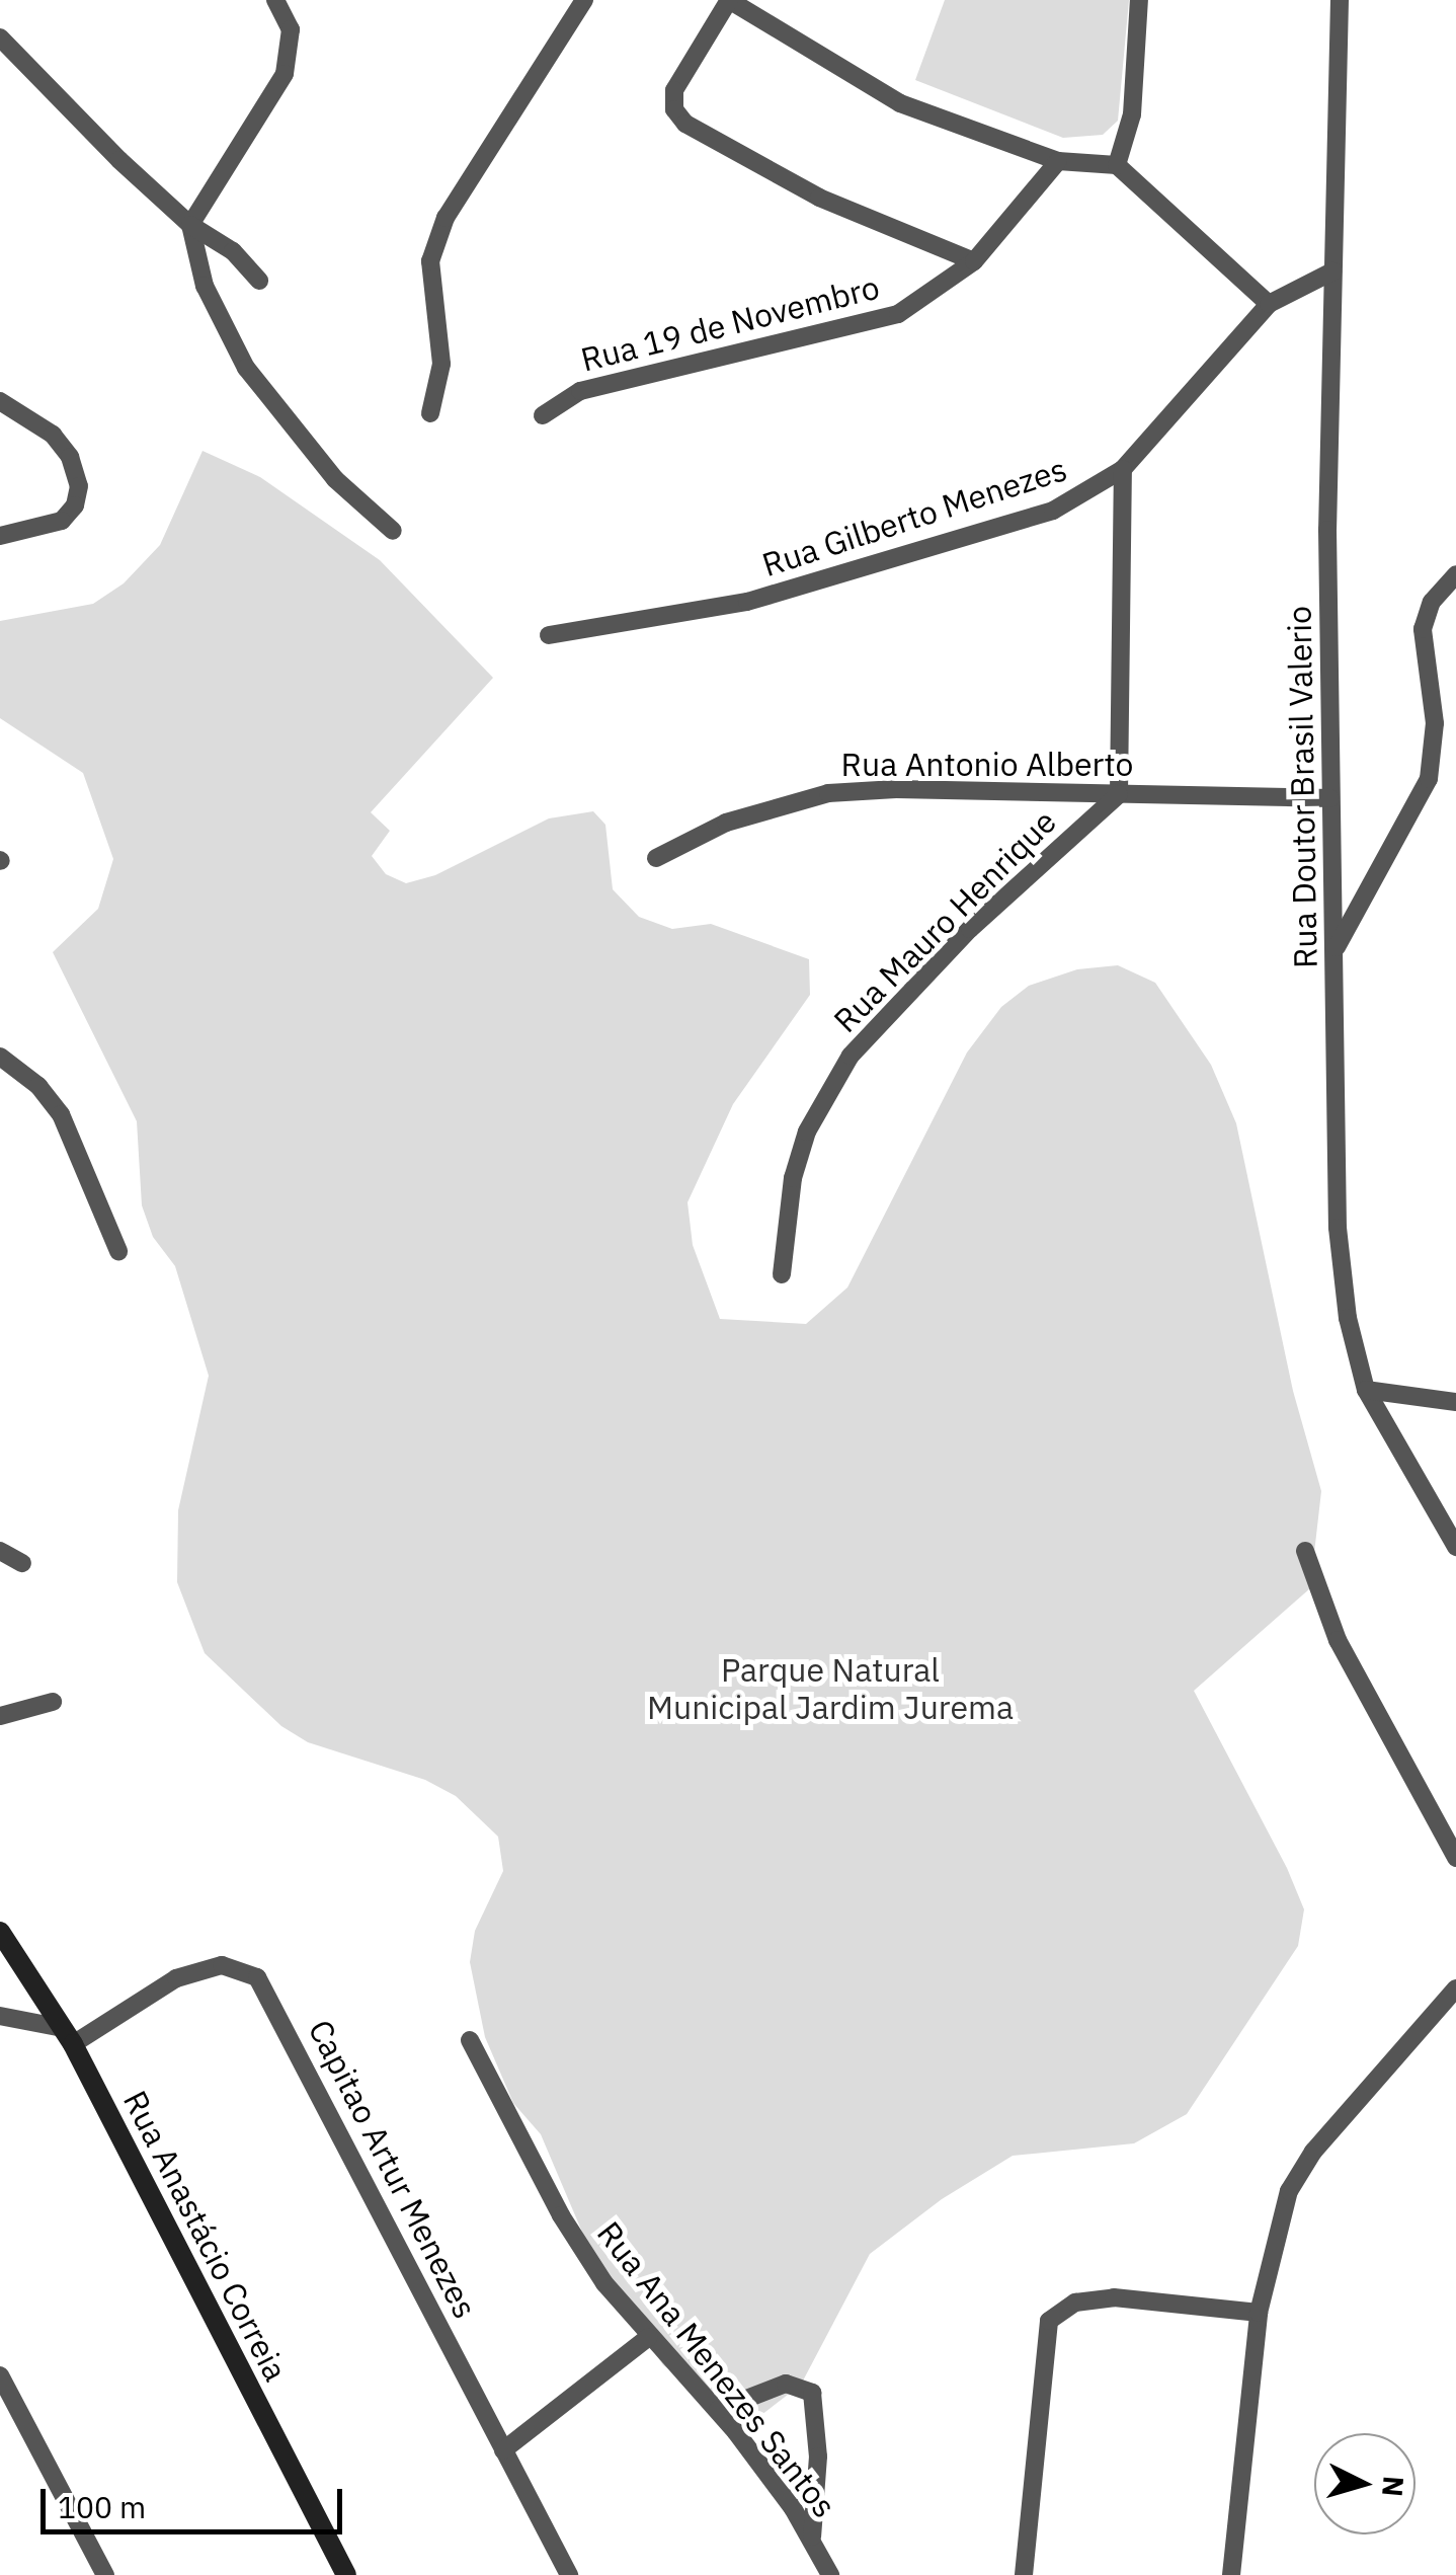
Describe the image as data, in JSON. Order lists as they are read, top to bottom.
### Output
{
  "streets": {
    "main road": ["Rua Anastácio Correia"],
    "street": [
      "Rua 19 de Novembro",
      "Rua Gilberto Menezes",
      "Rua Antonio Alberto",
      "Rua Doutor Brasil Valerio",
      "Rua Mauro Henrique",
      "Capitao Artur Menezes",
      "Rua Ana Menezes Santos"
    ]
  },
  "crossings": [
    ["Rua Gilberto Menezes", "Rua Doutor Brasil Valerio"],
    ["Rua Antonio Alberto", "Rua Doutor Brasil Valerio"],
    ["Rua Antonio Alberto", "Rua Mauro Henrique"],
    ["Capitao Artur Menezes", "Rua Anastácio Correia"]
  ],
  "parks": ["Parque Natural Municipal Jardim Jurema"],
  "scale_bar": "100 m",
  "north": "right"
}
